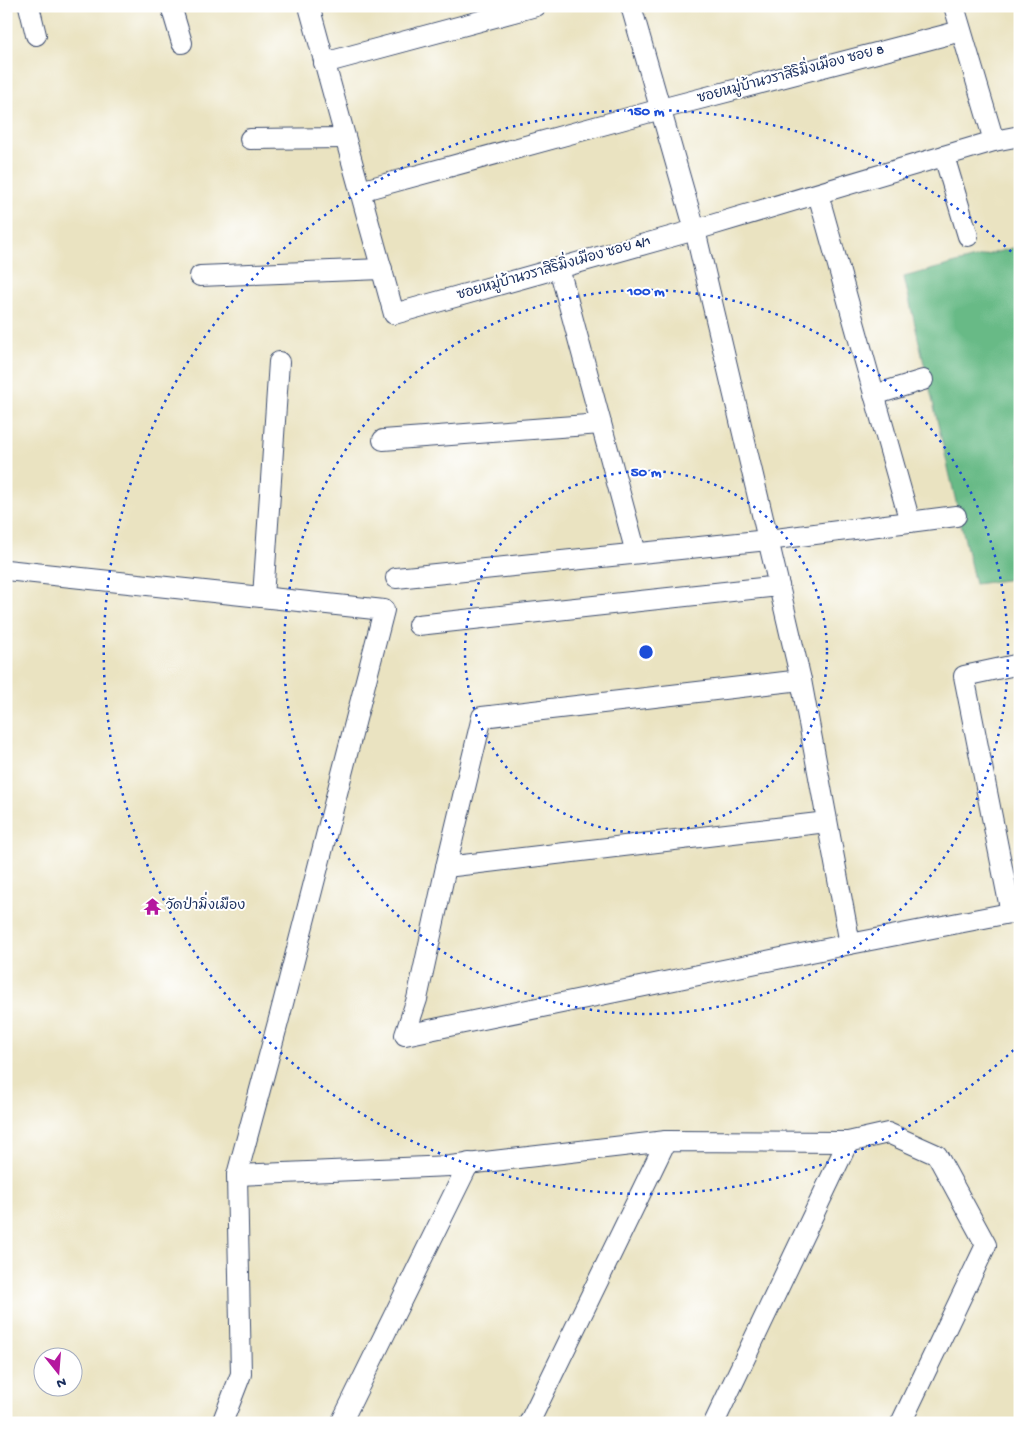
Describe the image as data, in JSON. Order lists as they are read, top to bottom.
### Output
{
  "streets": {
    "street": ["ซอยหมู่บ้านวราสิริมิ่งเมือง ซอย 8", "ซอยหมู่บ้านวราสิริมิ่งเมือง ซอย 4/1"]
  },
  "crossings": [
    ["ซอยหมู่บ้านวราสิริมิ่งเมือง ซอย 8", "ซอยหมู่บ้านวราสิริมิ่งเมือง ซอย 4/1"]
  ],
  "places": {
    "temple": ["วัดป่ามิ่งเมือง"]
  },
  "north": "bottom",
  "rings": ["150 m", "100 m", "50 m"]
}
